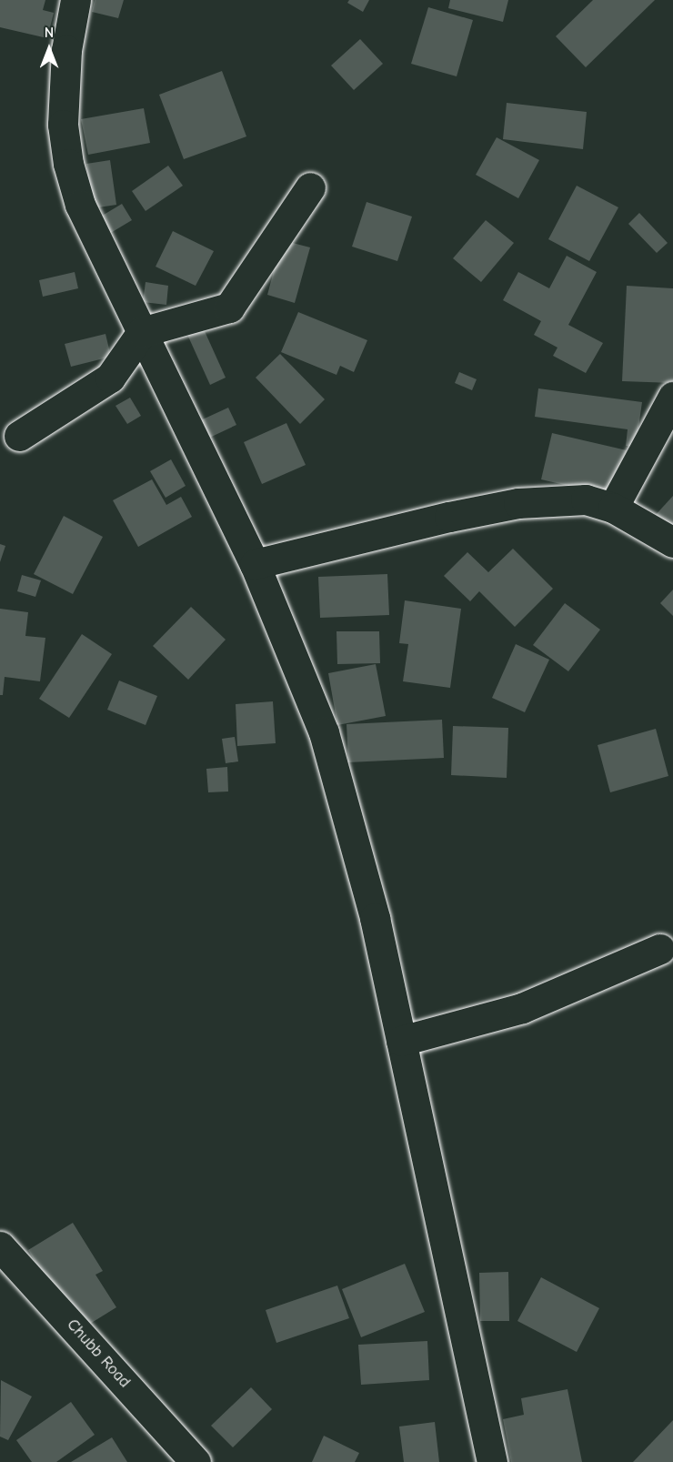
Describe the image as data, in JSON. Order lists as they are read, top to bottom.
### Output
{
  "streets": {
    "street": ["Chubb Road"]
  },
  "north": "top"
}
